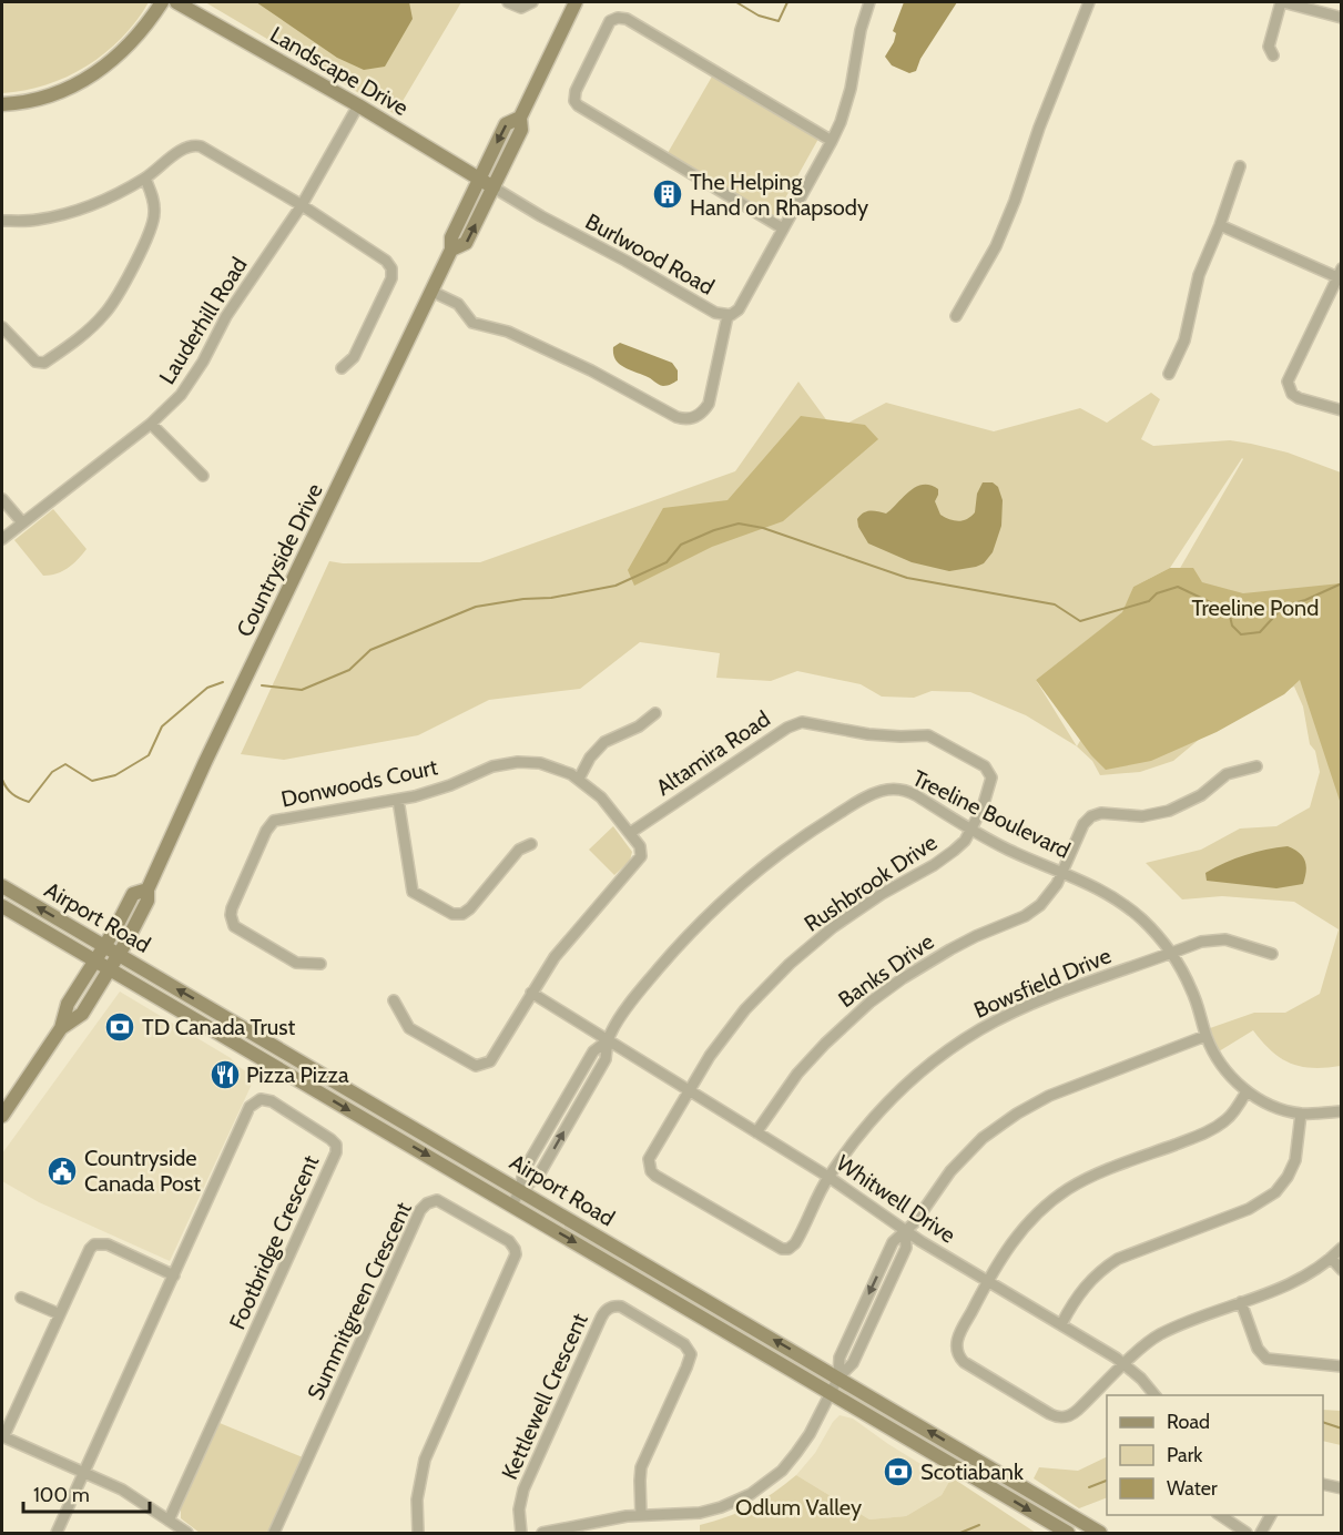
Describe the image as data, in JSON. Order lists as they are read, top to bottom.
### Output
{
  "streets": {
    "main road": ["Landscape Drive", "Countryside Drive", "Airport Road"],
    "street": [
      "Burlwood Road",
      "Lauderhill Road",
      "Altamira Road",
      "Donwoods Court",
      "Treeline Boulevard",
      "Rushbrook Drive",
      "Banks Drive",
      "Bowsfield Drive",
      "Whitwell Drive",
      "Footbridge Crescent",
      "Summitgreen Crescent",
      "Kettlewell Crescent"
    ]
  },
  "crossings": [
    ["Landscape Drive", "Burlwood Road"],
    ["Landscape Drive", "Lauderhill Road"],
    ["Landscape Drive", "Countryside Drive"],
    ["Burlwood Road", "Countryside Drive"],
    ["Countryside Drive", "Airport Road"],
    ["Altamira Road", "Donwoods Court"],
    ["Altamira Road", "Treeline Boulevard"],
    ["Altamira Road", "Rushbrook Drive"],
    ["Donwoods Court", "Whitwell Drive"],
    ["Treeline Boulevard", "Rushbrook Drive"],
    ["Treeline Boulevard", "Airport Road"],
    ["Treeline Boulevard", "Banks Drive"],
    ["Treeline Boulevard", "Bowsfield Drive"],
    ["Treeline Boulevard", "Whitwell Drive"],
    ["Rushbrook Drive", "Bowsfield Drive"],
    ["Rushbrook Drive", "Whitwell Drive"],
    ["Banks Drive", "Whitwell Drive"],
    ["Bowsfield Drive", "Whitwell Drive"]
  ],
  "parks": ["Treeline Pond", "Odlum Valley"],
  "places": {
    "building": ["The Helping Hand on Rhapsody"],
    "bank": ["TD Canada Trust", "Scotiabank"],
    "restaurant": ["Pizza Pizza"],
    "public building": ["Countryside Canada Post"]
  },
  "legend": ["Road", "Park", "Water"],
  "scale_bar": "100 m"
}
